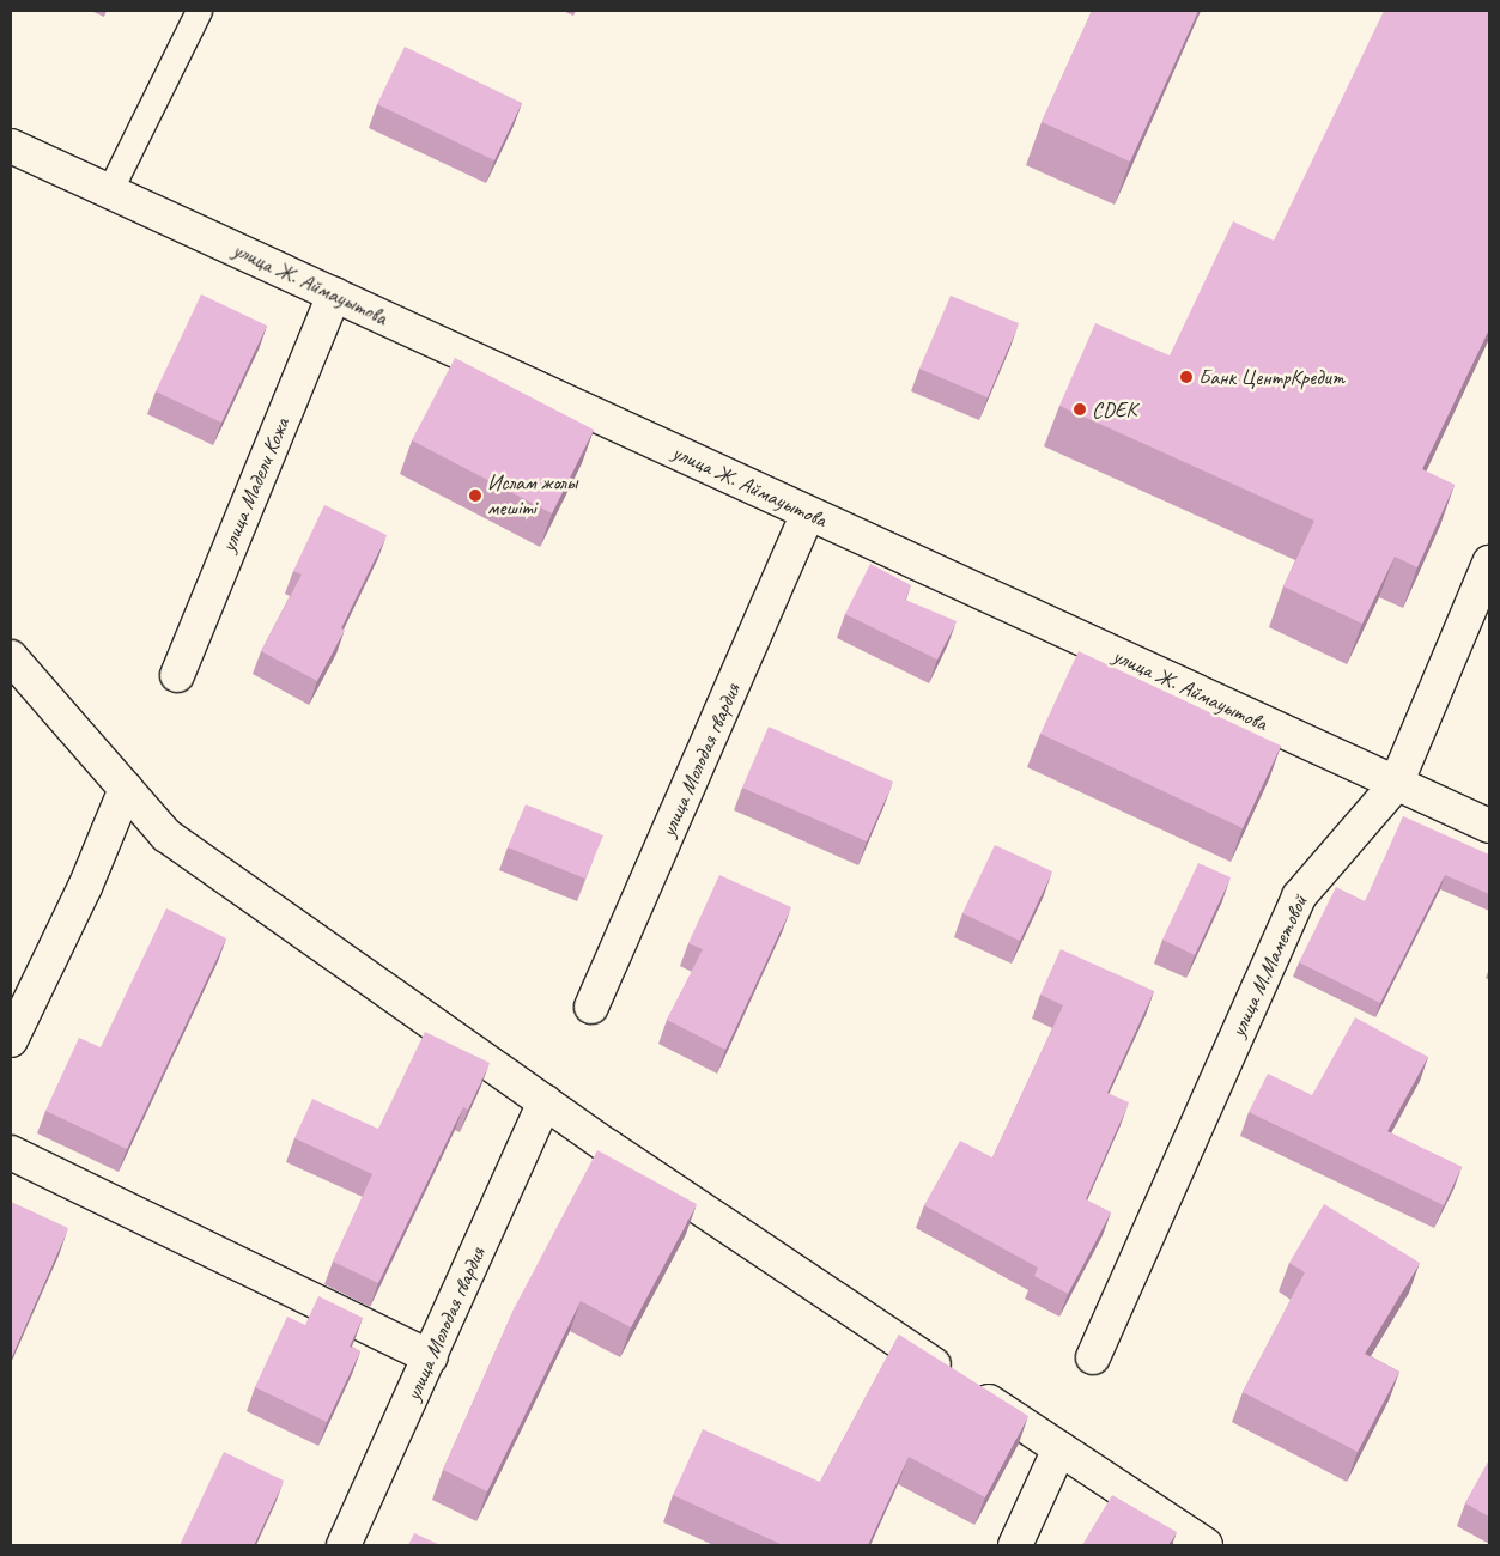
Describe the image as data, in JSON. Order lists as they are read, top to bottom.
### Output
{
  "streets": {
    "street": [
      "улица Ж. Аймауытова",
      "улица Мадели Кожа",
      "улица Молодая гвардия",
      "улица М.Маметовой"
    ]
  },
  "crossings": [
    ["улица Ж. Аймауытова", "улица Мадели Кожа"],
    ["улица Ж. Аймауытова", "улица Молодая гвардия"],
    ["улица Ж. Аймауытова", "улица М.Маметовой"]
  ],
  "places": ["Банк ЦентрКредит", "CDEK", "Ислам жолы мешіті"]
}
